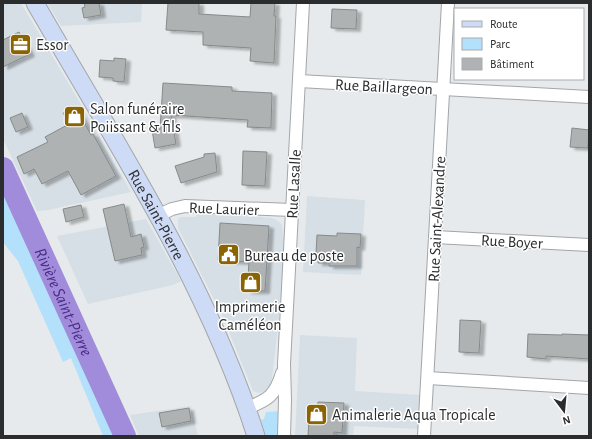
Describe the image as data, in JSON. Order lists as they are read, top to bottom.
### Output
{
  "streets": {
    "main road": ["Rue Saint-Pierre"],
    "street": [
      "Rue Baillargeon",
      "Rue Lasalle",
      "Rue Laurier",
      "Rue Saint-Alexandre",
      "Rue Boyer"
    ]
  },
  "crossings": [
    ["Rue Baillargeon", "Rue Lasalle"],
    ["Rue Baillargeon", "Rue Saint-Alexandre"],
    ["Rue Lasalle", "Rue Laurier"],
    ["Rue Lasalle", "Rue Saint-Pierre"],
    ["Rue Laurier", "Rue Saint-Pierre"],
    ["Rue Saint-Alexandre", "Rue Boyer"]
  ],
  "water": ["Rivière Saint-Pierre"],
  "places": {
    "office": ["Essor"],
    "shop": ["Salon funéraire Poiissant & fils", "Imprimerie Caméléon", "Animalerie Aqua Tropicale"],
    "public building": ["Bureau de poste"]
  },
  "legend": ["Route", "Parc", "Bâtiment"],
  "north": "bottom"
}
